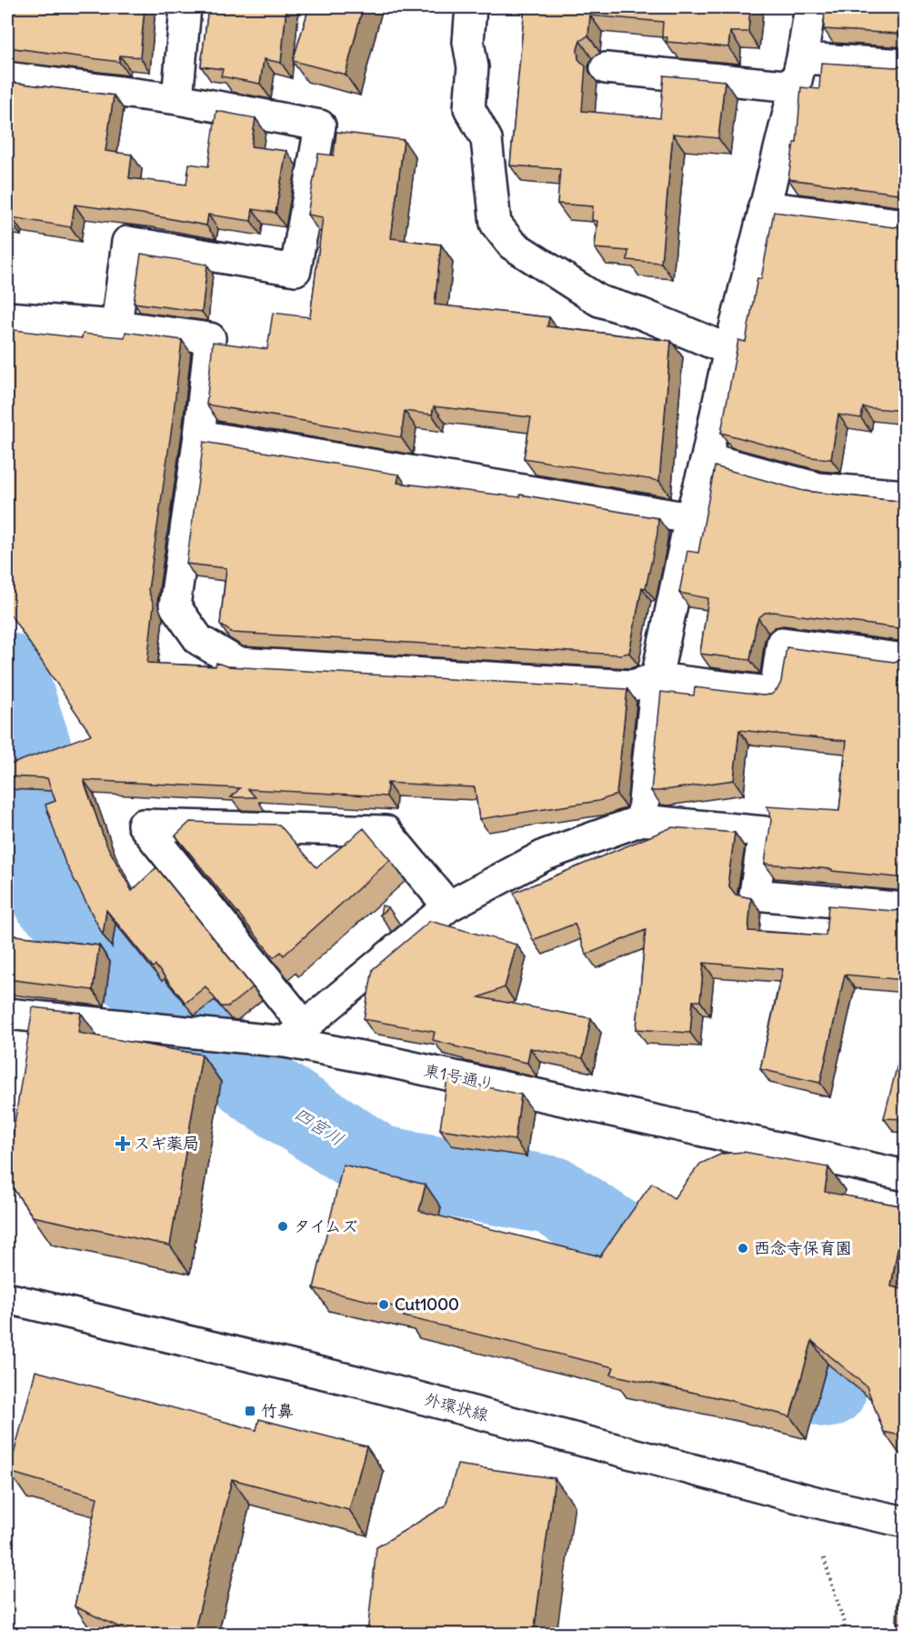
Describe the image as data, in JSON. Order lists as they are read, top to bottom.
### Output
{
  "streets": {
    "street": ["東1号通り", "外環状線"]
  },
  "water": ["四宮川"],
  "places": {
    "health": ["スギ薬局"],
    "other": ["タイムズ", "西念寺保育園", "Cut1000"],
    "transit": ["竹鼻"]
  }
}
